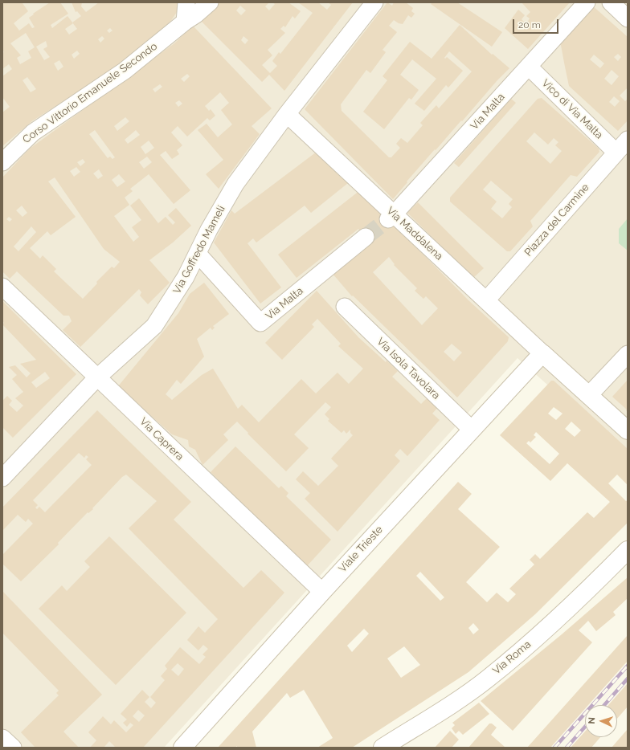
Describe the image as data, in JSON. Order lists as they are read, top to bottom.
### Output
{
  "streets": {
    "main road": ["Viale Trieste", "Via Roma"],
    "street": [
      "Corso Vittorio Emanuele Secondo",
      "Vico di Via Malta",
      "Via Malta",
      "Piazza del Carmine",
      "Via Maddalena",
      "Via Goffredo Mameli",
      "Via Isola Tavolara",
      "Via Caprera"
    ]
  },
  "crossings": [
    ["Vico di Via Malta", "Via Malta"],
    ["Vico di Via Malta", "Piazza del Carmine"],
    ["Via Malta", "Via Maddalena"],
    ["Via Malta", "Via Goffredo Mameli"],
    ["Piazza del Carmine", "Via Maddalena"],
    ["Via Maddalena", "Via Goffredo Mameli"],
    ["Via Maddalena", "Viale Trieste"],
    ["Via Goffredo Mameli", "Via Caprera"],
    ["Via Isola Tavolara", "Viale Trieste"],
    ["Via Caprera", "Viale Trieste"]
  ],
  "scale_bar": "20 m",
  "north": "left"
}
